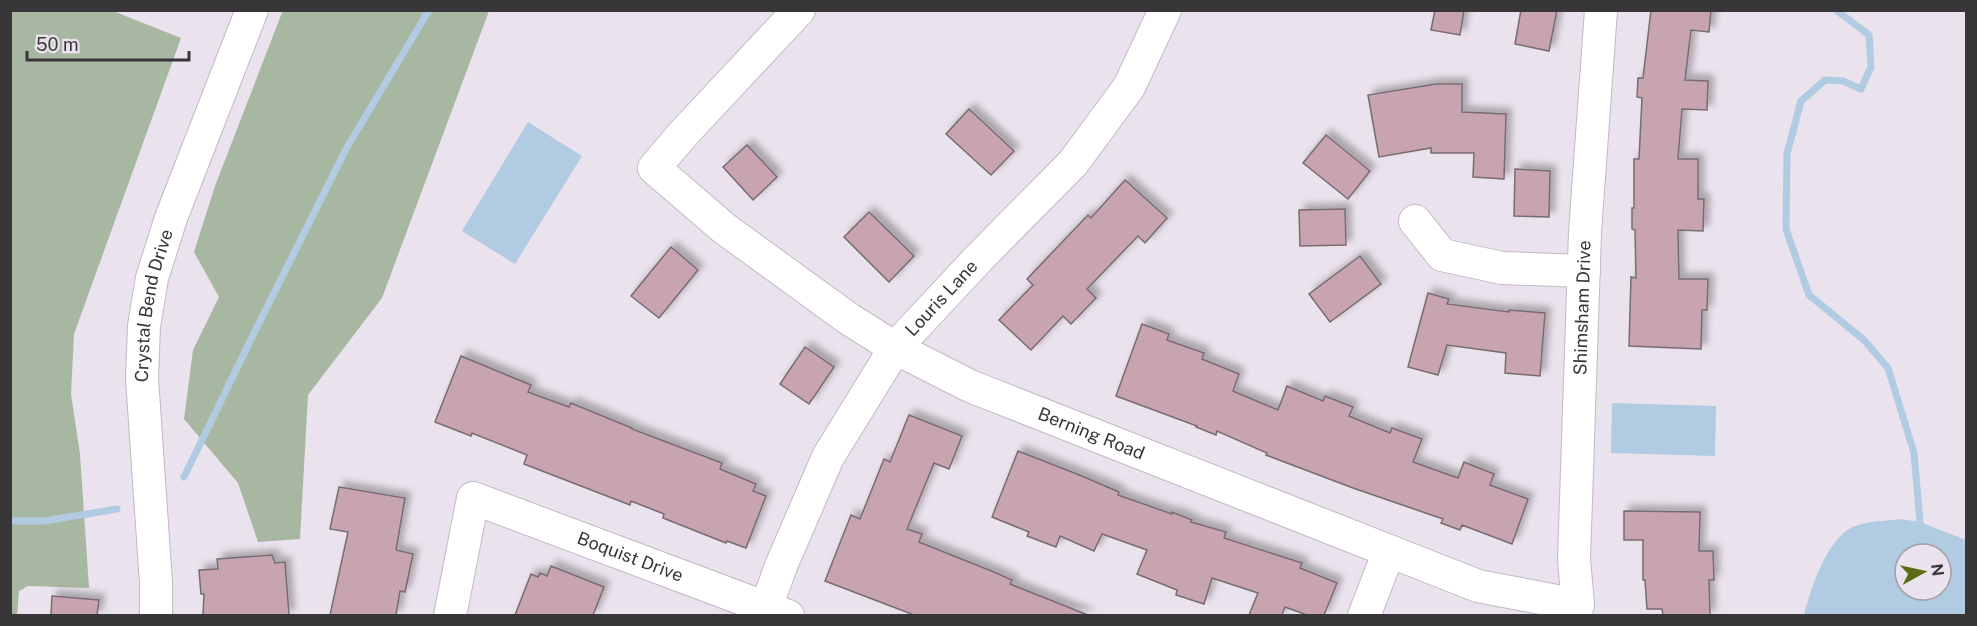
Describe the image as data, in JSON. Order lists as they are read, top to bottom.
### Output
{
  "streets": {
    "street": [
      "Louris Lane",
      "Crystal Bend Drive",
      "Shimsham Drive",
      "Berning Road",
      "Boquist Drive"
    ]
  },
  "crossings": [
    ["Louris Lane", "Berning Road"],
    ["Louris Lane", "Boquist Drive"],
    ["Shimsham Drive", "Berning Road"]
  ],
  "scale_bar": "50 m",
  "north": "right"
}
